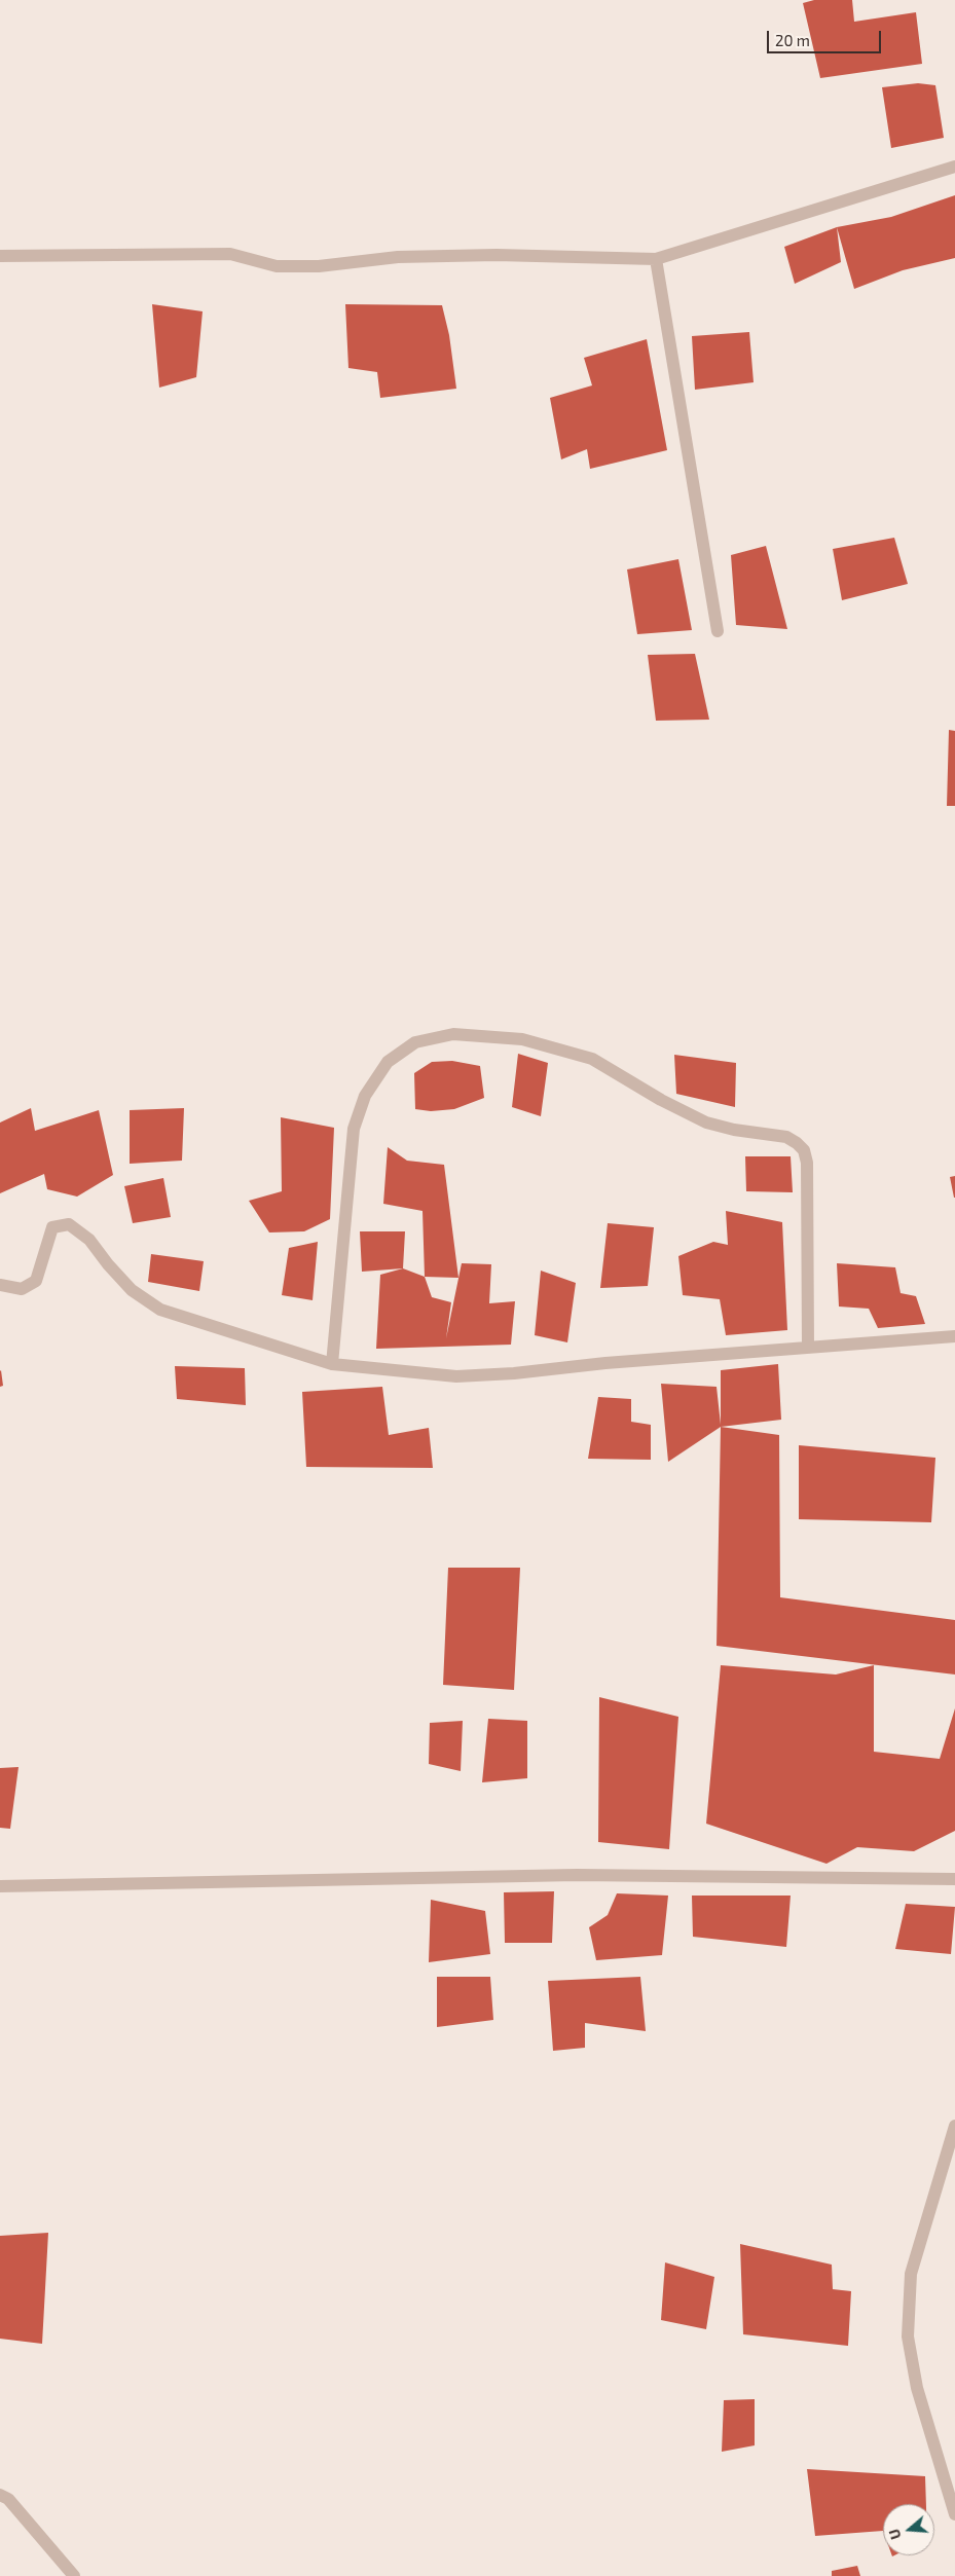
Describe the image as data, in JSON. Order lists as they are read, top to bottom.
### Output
{
  "scale_bar": "20 m",
  "north": "left"
}
